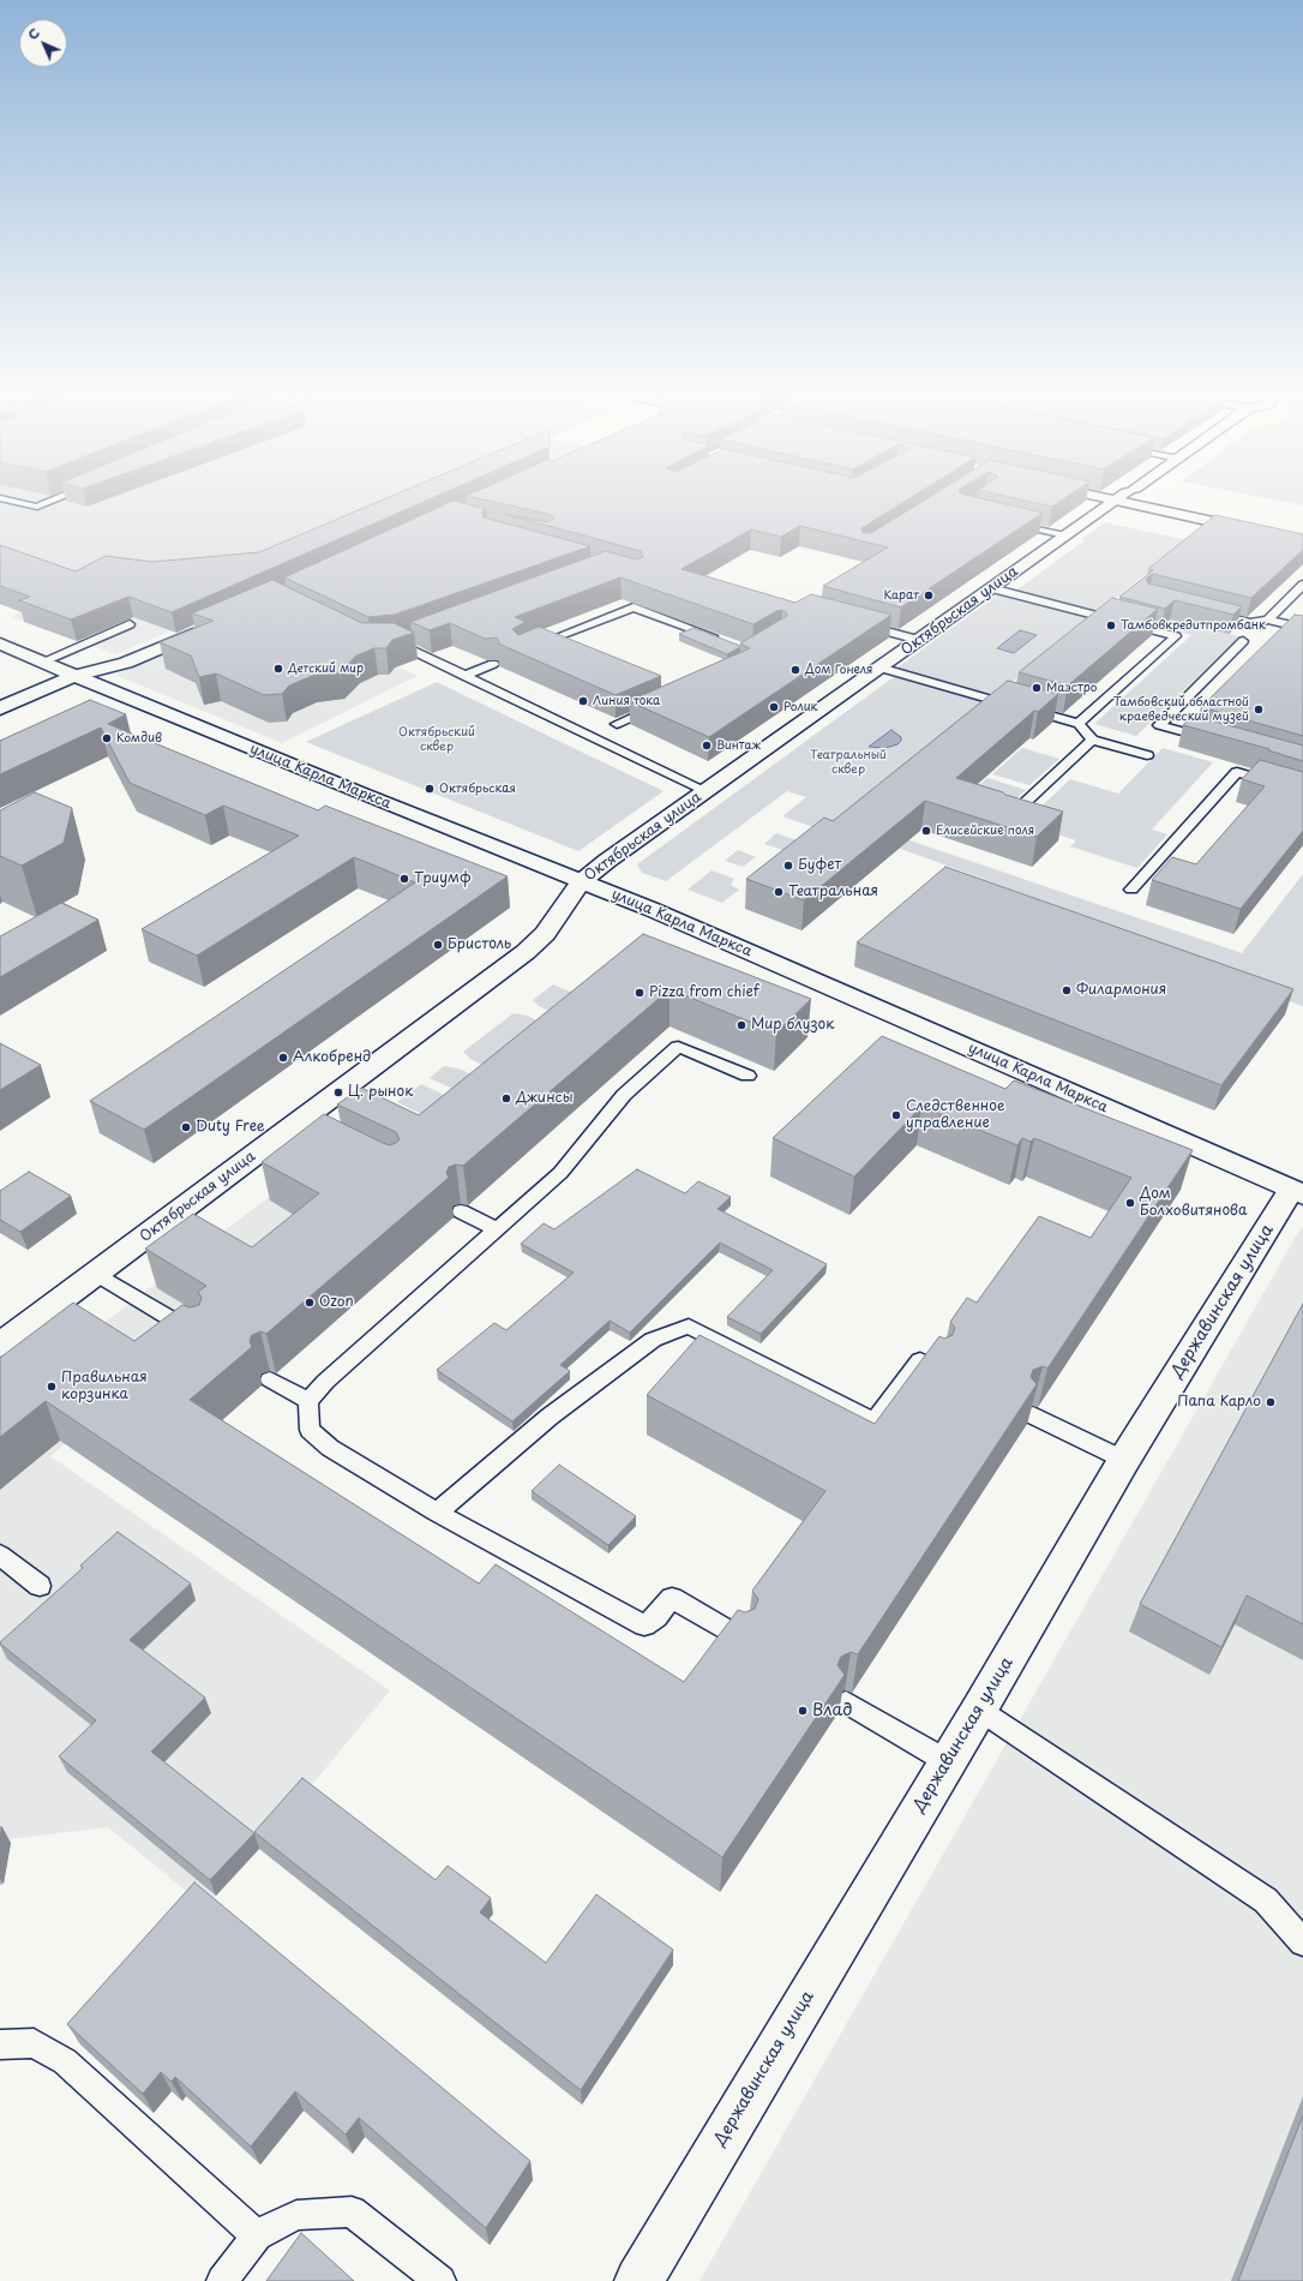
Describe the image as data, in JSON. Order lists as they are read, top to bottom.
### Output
{
  "streets": {
    "main road": ["Октябрьская улица", "улица Карла Маркса", "Державинская улица"]
  },
  "crossings": [
    ["Октябрьская улица", "улица Карла Маркса"],
    ["улица Карла Маркса", "Державинская улица"]
  ],
  "parks": ["Октябрьский сквер", "Театральный сквер"],
  "places": [
    "Карат",
    "Тамбовкредитпромбанк",
    "Детский мир",
    "Дом Гонеля",
    "Маэстро",
    "Линия тока",
    "Ролик",
    "Тамбовский областной краеведческий музей",
    "Комдив",
    "Винтаж",
    "Октябрьская",
    "Елисейские поля",
    "Буфет",
    "Триумф",
    "Театральная",
    "Бристоль",
    "Филармония",
    "Pizza from chief",
    "Мир блузок",
    "Алкобренд",
    "Ц. рынок",
    "Джинсы",
    "Следственное управление",
    "Duty Free",
    "Дом Болховитянова",
    "Ozon",
    "Правильная корзинка",
    "Папа Карло",
    "Влад"
  ],
  "north": "top left"
}
